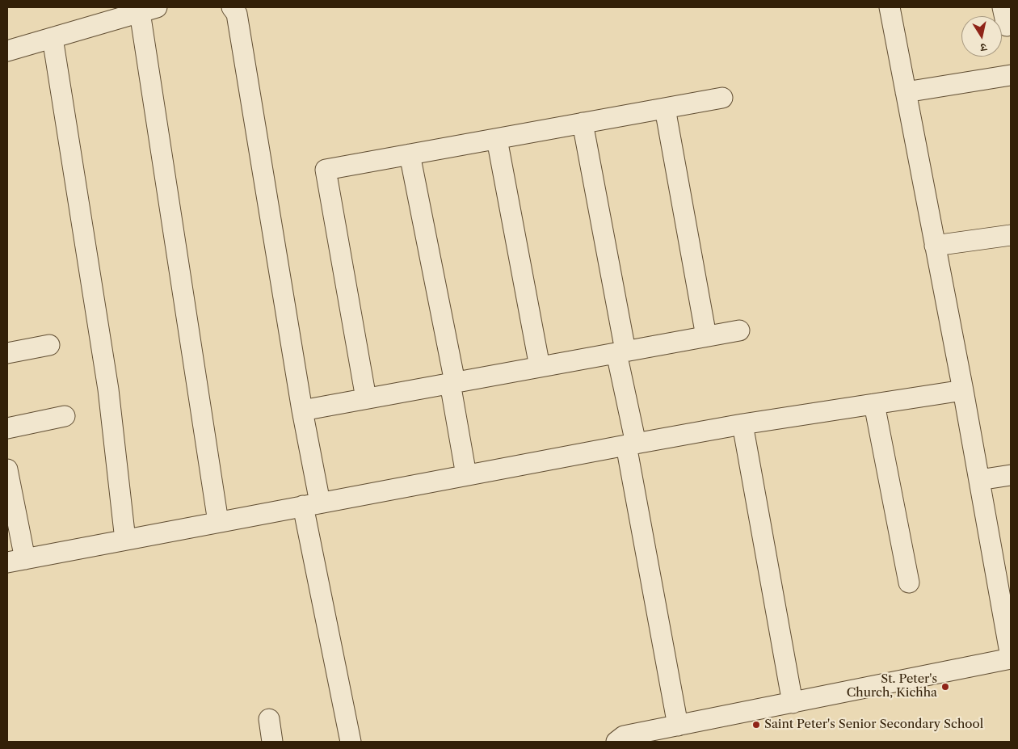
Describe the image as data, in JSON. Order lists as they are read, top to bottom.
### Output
{
  "places": ["St. Peter's Church, Kichha", "Saint Peter's Senior Secondary School"],
  "north": "bottom"
}
